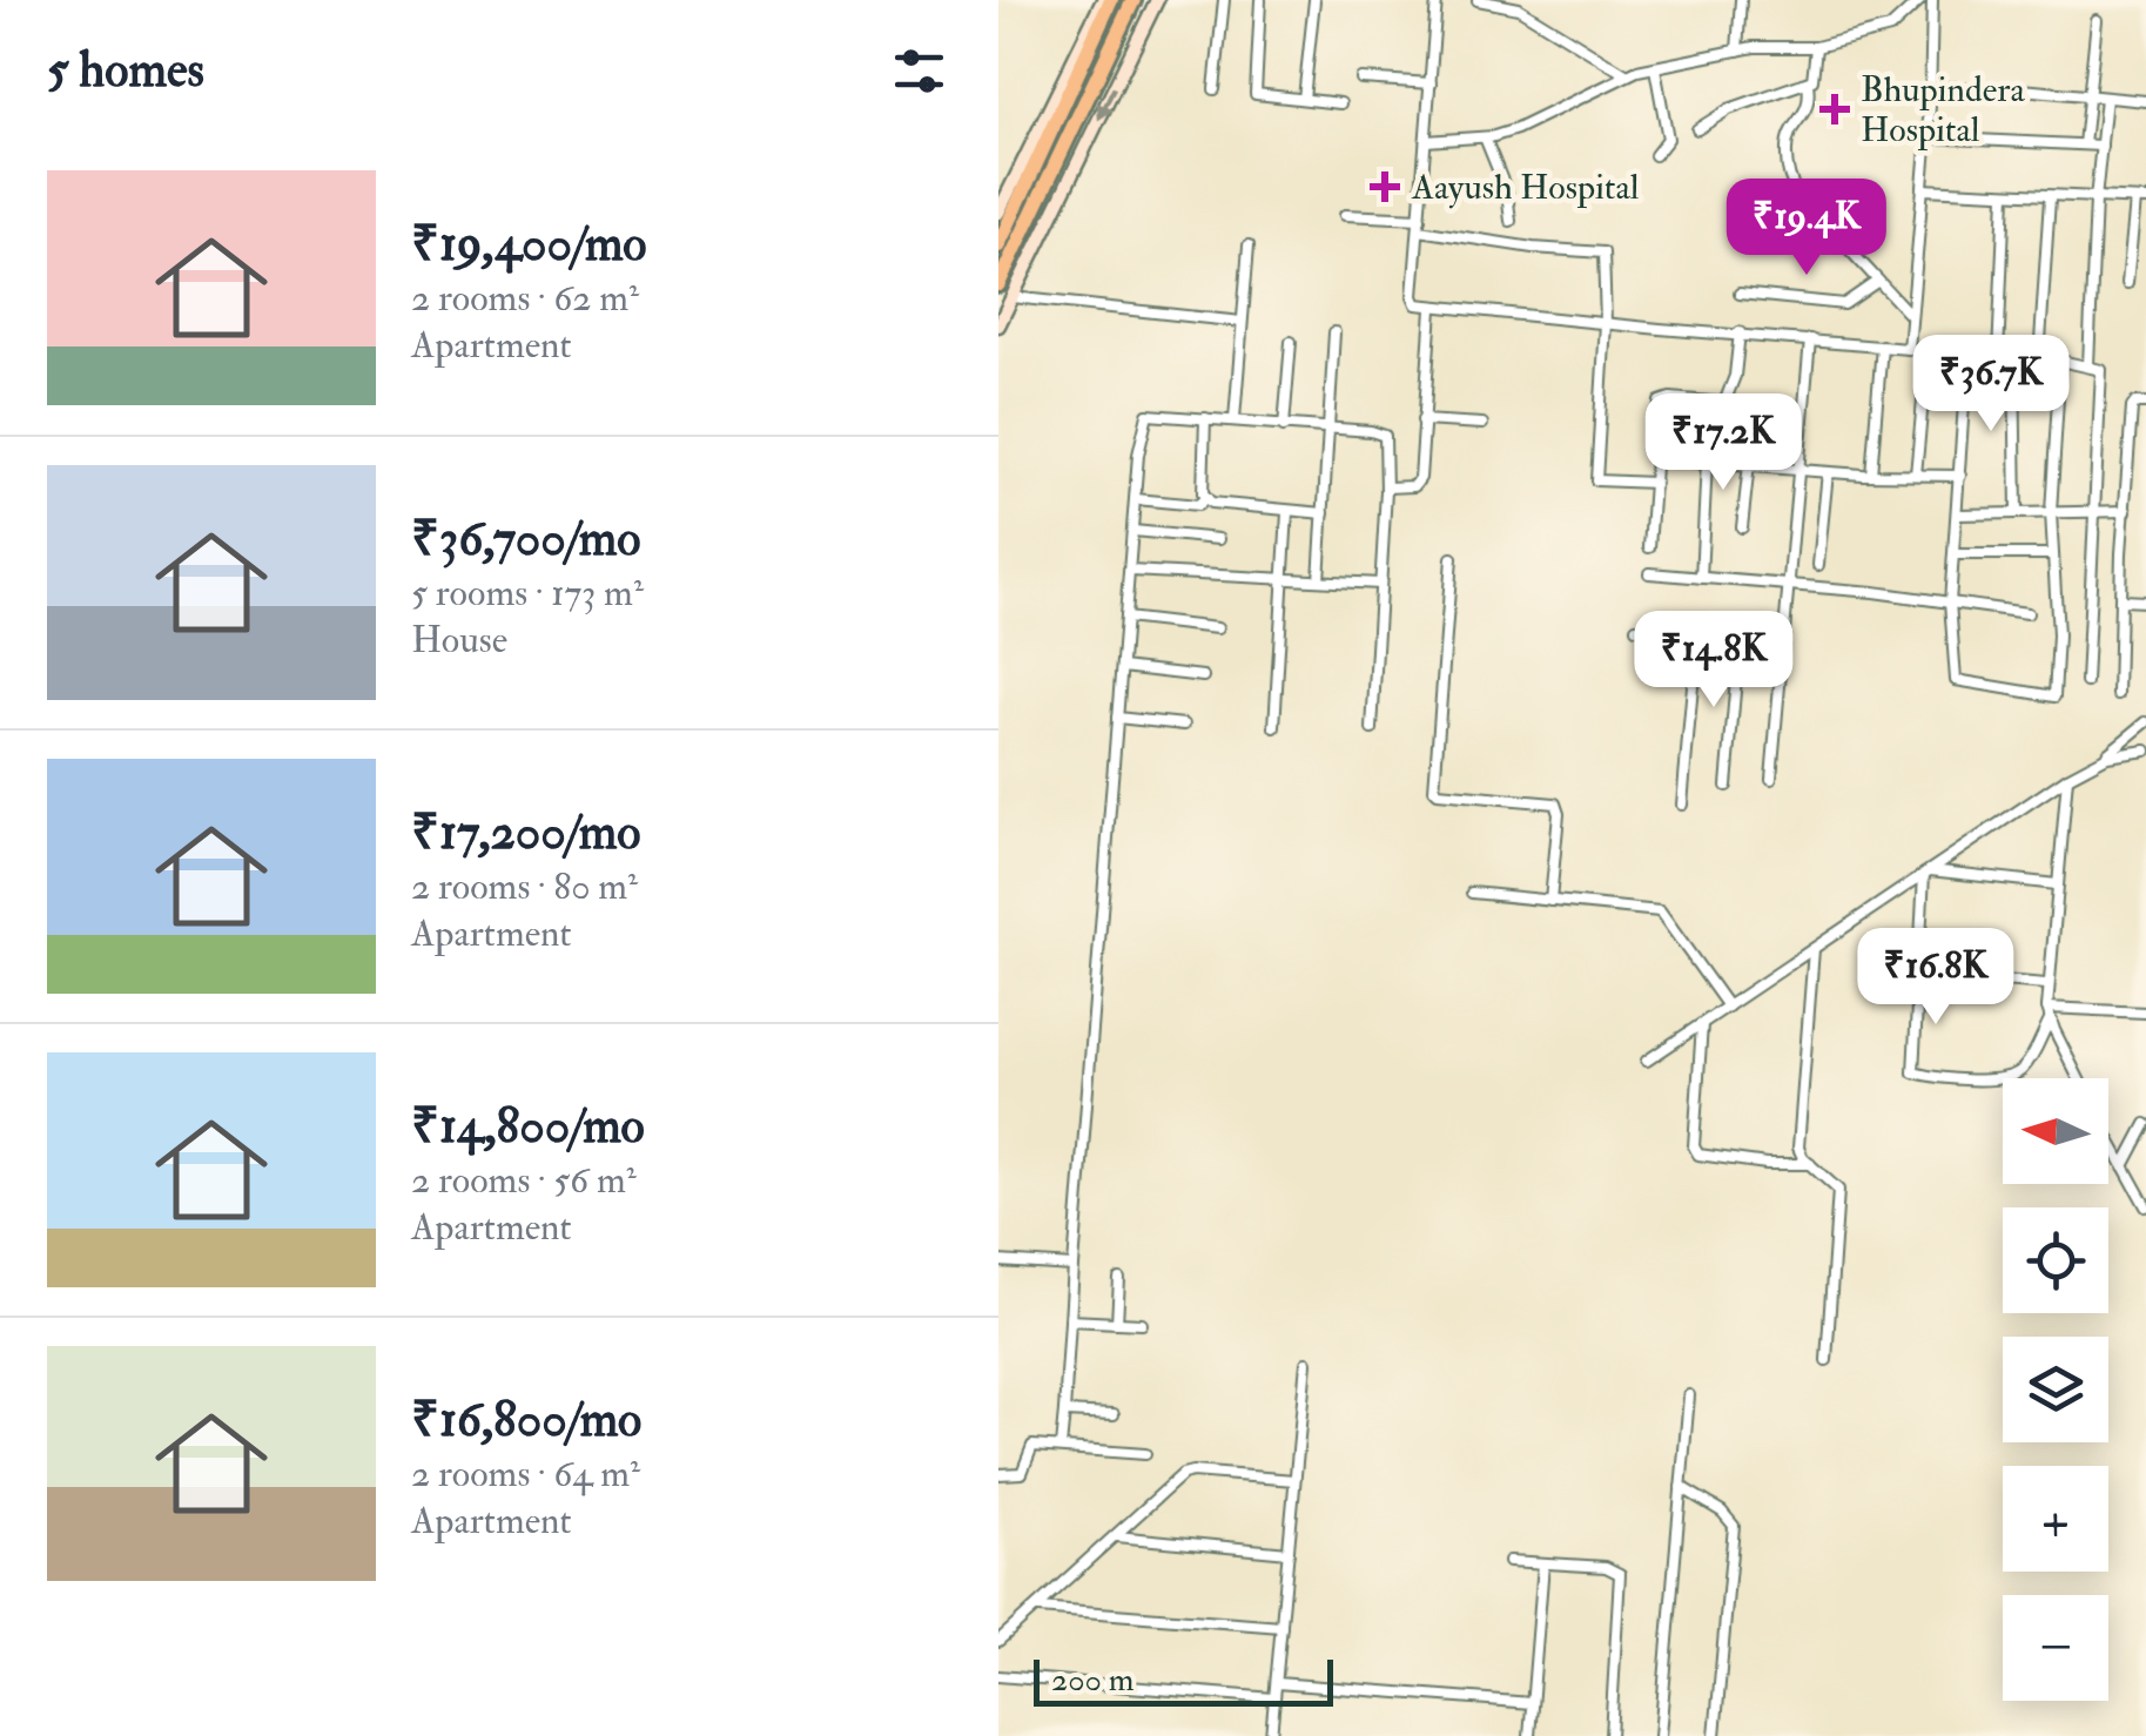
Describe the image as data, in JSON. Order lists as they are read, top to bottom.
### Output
{
  "places": {
    "health": ["Bhupindera Hospital", "Aayush Hospital"]
  },
  "scale_bar": "200 m",
  "north": "left",
  "page": {
    "heading": "5 homes",
    "list": [
      {
        "name": "₹19,400/mo",
        "note": "2 rooms · 62 m² · Apartment"
      },
      {
        "name": "₹36,700/mo",
        "note": "5 rooms · 173 m² · House"
      },
      {
        "name": "₹17,200/mo",
        "note": "2 rooms · 80 m² · Apartment"
      },
      {
        "name": "₹14,800/mo",
        "note": "2 rooms · 56 m² · Apartment"
      },
      {
        "name": "₹16,800/mo",
        "note": "2 rooms · 64 m² · Apartment"
      }
    ],
    "price": [
      "₹19.4K",
      "₹36.7K",
      "₹17.2K",
      "₹14.8K",
      "₹16.8K"
    ],
    "map_buttons": ["+", "−"],
    "scale": "200 m"
  }
}
